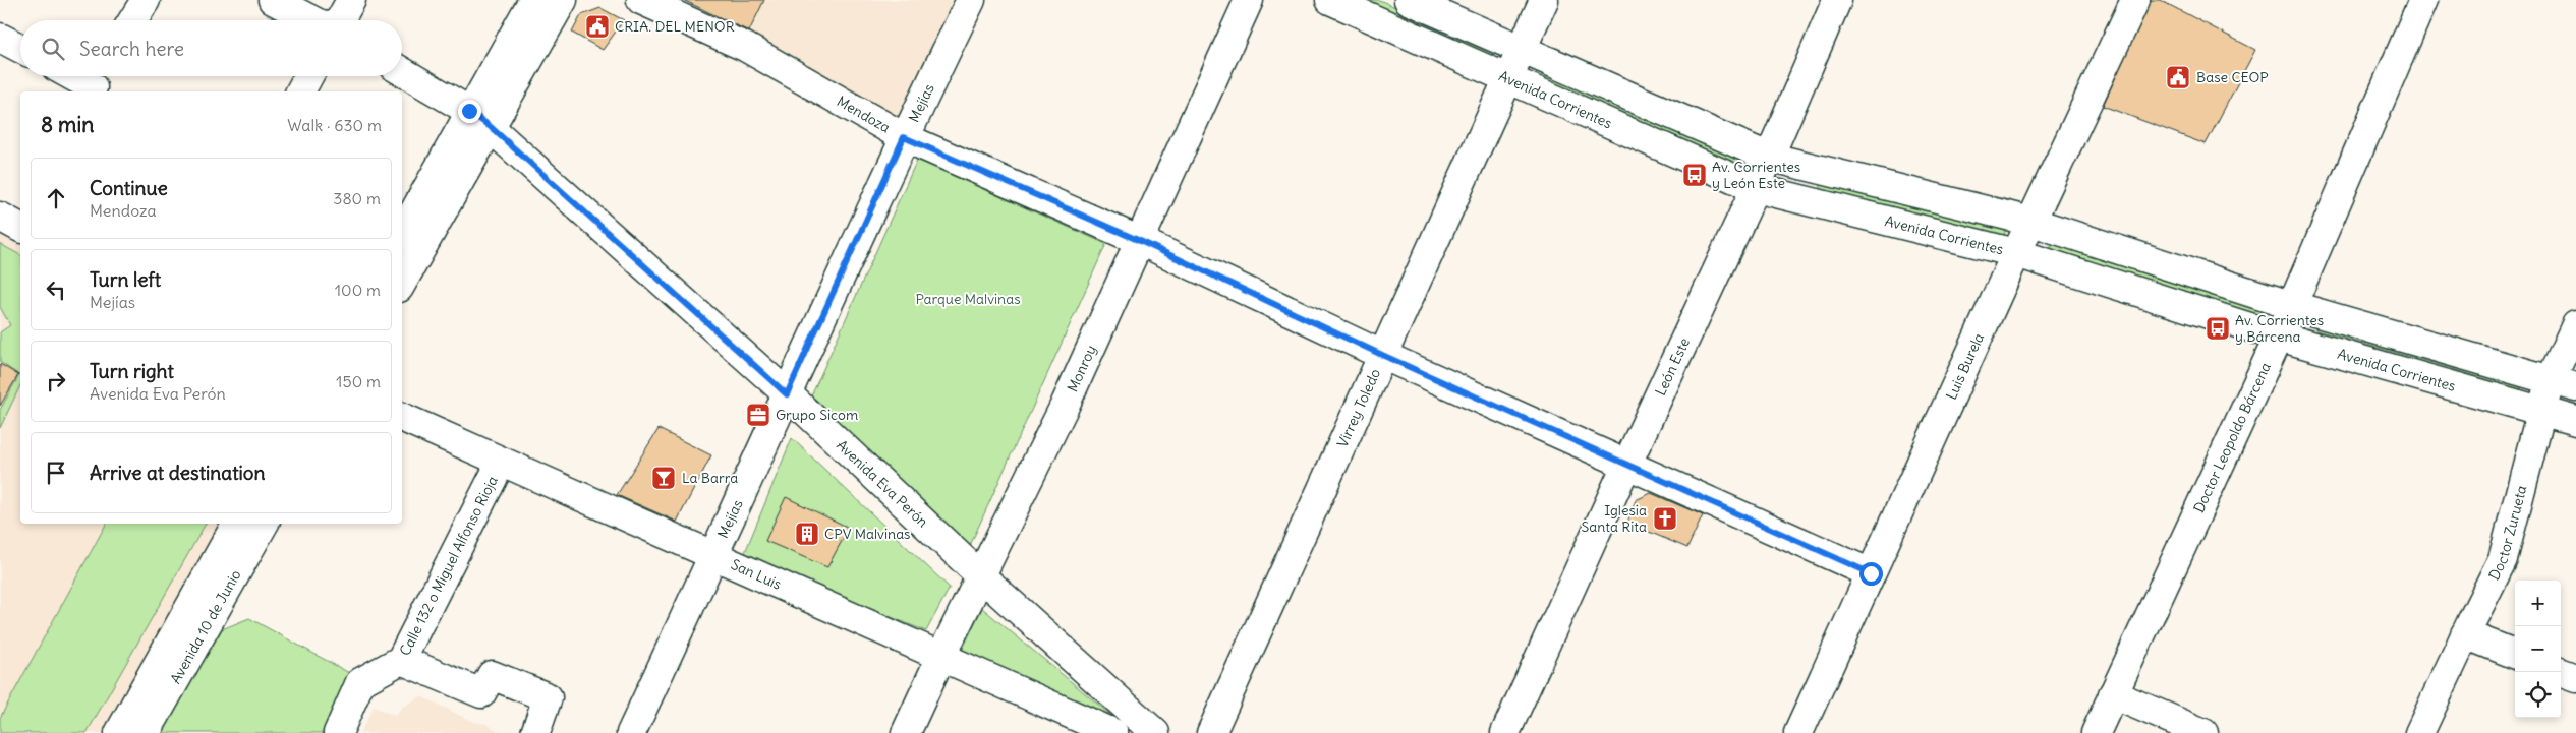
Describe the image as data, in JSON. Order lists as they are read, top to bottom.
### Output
{
  "streets": {
    "street": [
      "Avenida Corrientes",
      "Mejías",
      "Mendoza",
      "Luis Burela",
      "León Este",
      "Monroy",
      "Virrey Toledo",
      "Doctor Leopoldo Bárcena",
      "Avenida Eva Perón",
      "Doctor Zurueta",
      "Calle 132 o Miguel Alfonso Rioja",
      "San Luis",
      "Avenida 10 de Junio"
    ]
  },
  "crossings": [
    ["Avenida Corrientes", "Luis Burela"],
    ["Avenida Corrientes", "León Este"],
    ["Avenida Corrientes", "Virrey Toledo"],
    ["Avenida Corrientes", "Doctor Leopoldo Bárcena"],
    ["Avenida Corrientes", "Doctor Zurueta"],
    ["Mejías", "Mendoza"],
    ["Mejías", "Avenida Eva Perón"],
    ["Mejías", "San Luis"],
    ["Mendoza", "Luis Burela"],
    ["Mendoza", "León Este"],
    ["Mendoza", "Monroy"],
    ["Mendoza", "Virrey Toledo"],
    ["Monroy", "Avenida Eva Perón"],
    ["Monroy", "San Luis"],
    ["Calle 132 o Miguel Alfonso Rioja", "San Luis"]
  ],
  "parks": ["Parque Malvinas"],
  "places": {
    "public building": ["CRIA. DEL MENOR", "Base CEOP"],
    "bus stop": ["Av. Corrientes y León Este", "Av. Corrientes y Bárcena"],
    "office": ["Grupo Sicom"],
    "bar": ["La Barra"],
    "church": ["Iglesia Santa Rita"],
    "building": ["CPV Malvinas"]
  },
  "page": {
    "search": "Search here",
    "heading": ["8 min", "Walk · 630 m"],
    "list": [
      ["Continue", "Mendoza", "380 m"],
      ["Turn left", "Mejías", "100 m"],
      ["Turn right", "Avenida Eva Perón", "150 m"],
      "Arrive at destination"
    ],
    "map_buttons": ["+", "−"]
  }
}
